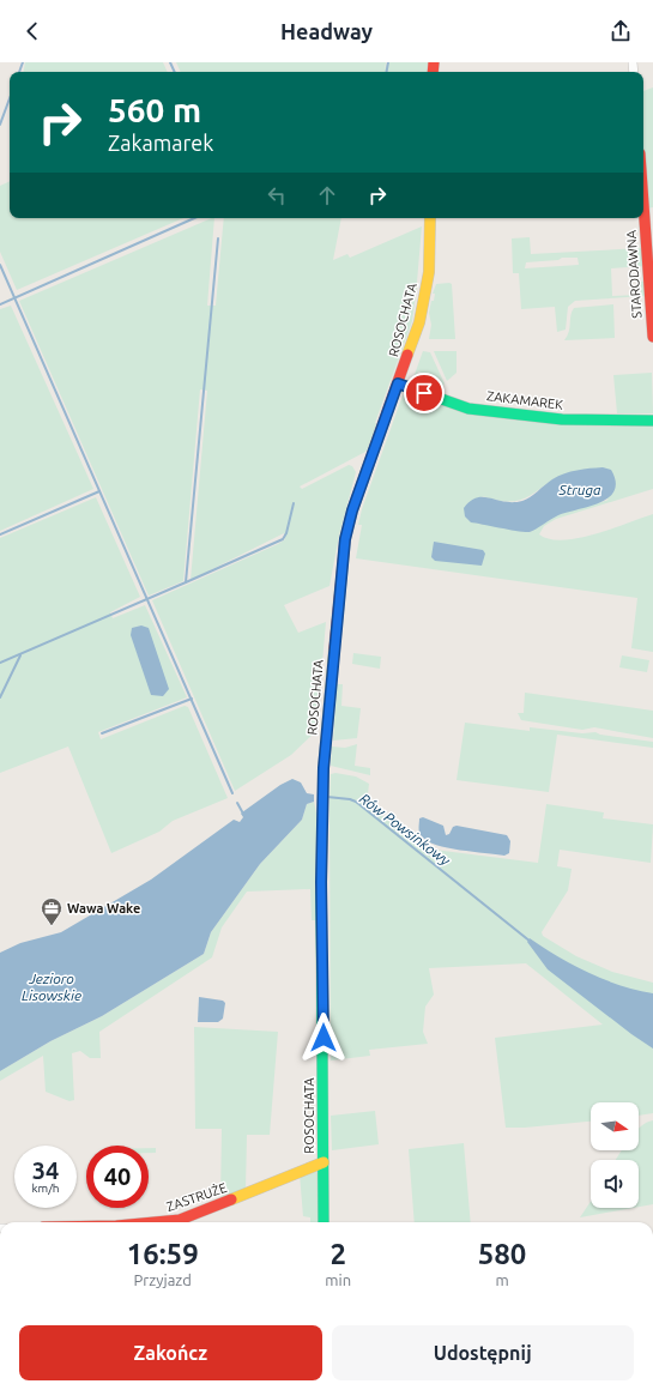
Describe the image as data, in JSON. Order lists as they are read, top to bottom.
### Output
{
  "streets": {
    "street": [
      "STARODAWNA",
      "ROSOCHATA",
      "ZAKAMAREK",
      "ZASTRUŻE"
    ]
  },
  "crossings": [
    ["ROSOCHATA", "ZAKAMAREK"],
    ["ROSOCHATA", "ZASTRUŻE"]
  ],
  "water": ["Struga", "Rów Powsinkowy", "Jezioro Lisowskie"],
  "places": {
    "office": ["Wawa Wake"]
  },
  "north": "right",
  "page": {
    "header": "Headway",
    "turn": ["560 m", "Zakamarek"],
    "speed": "34 km/h",
    "limit": "40",
    "eta": [
      "16:59",
      "Przyjazd",
      "2",
      "min",
      "580",
      "m"
    ],
    "buttons": ["Zakończ", "Udostępnij"]
  }
}
